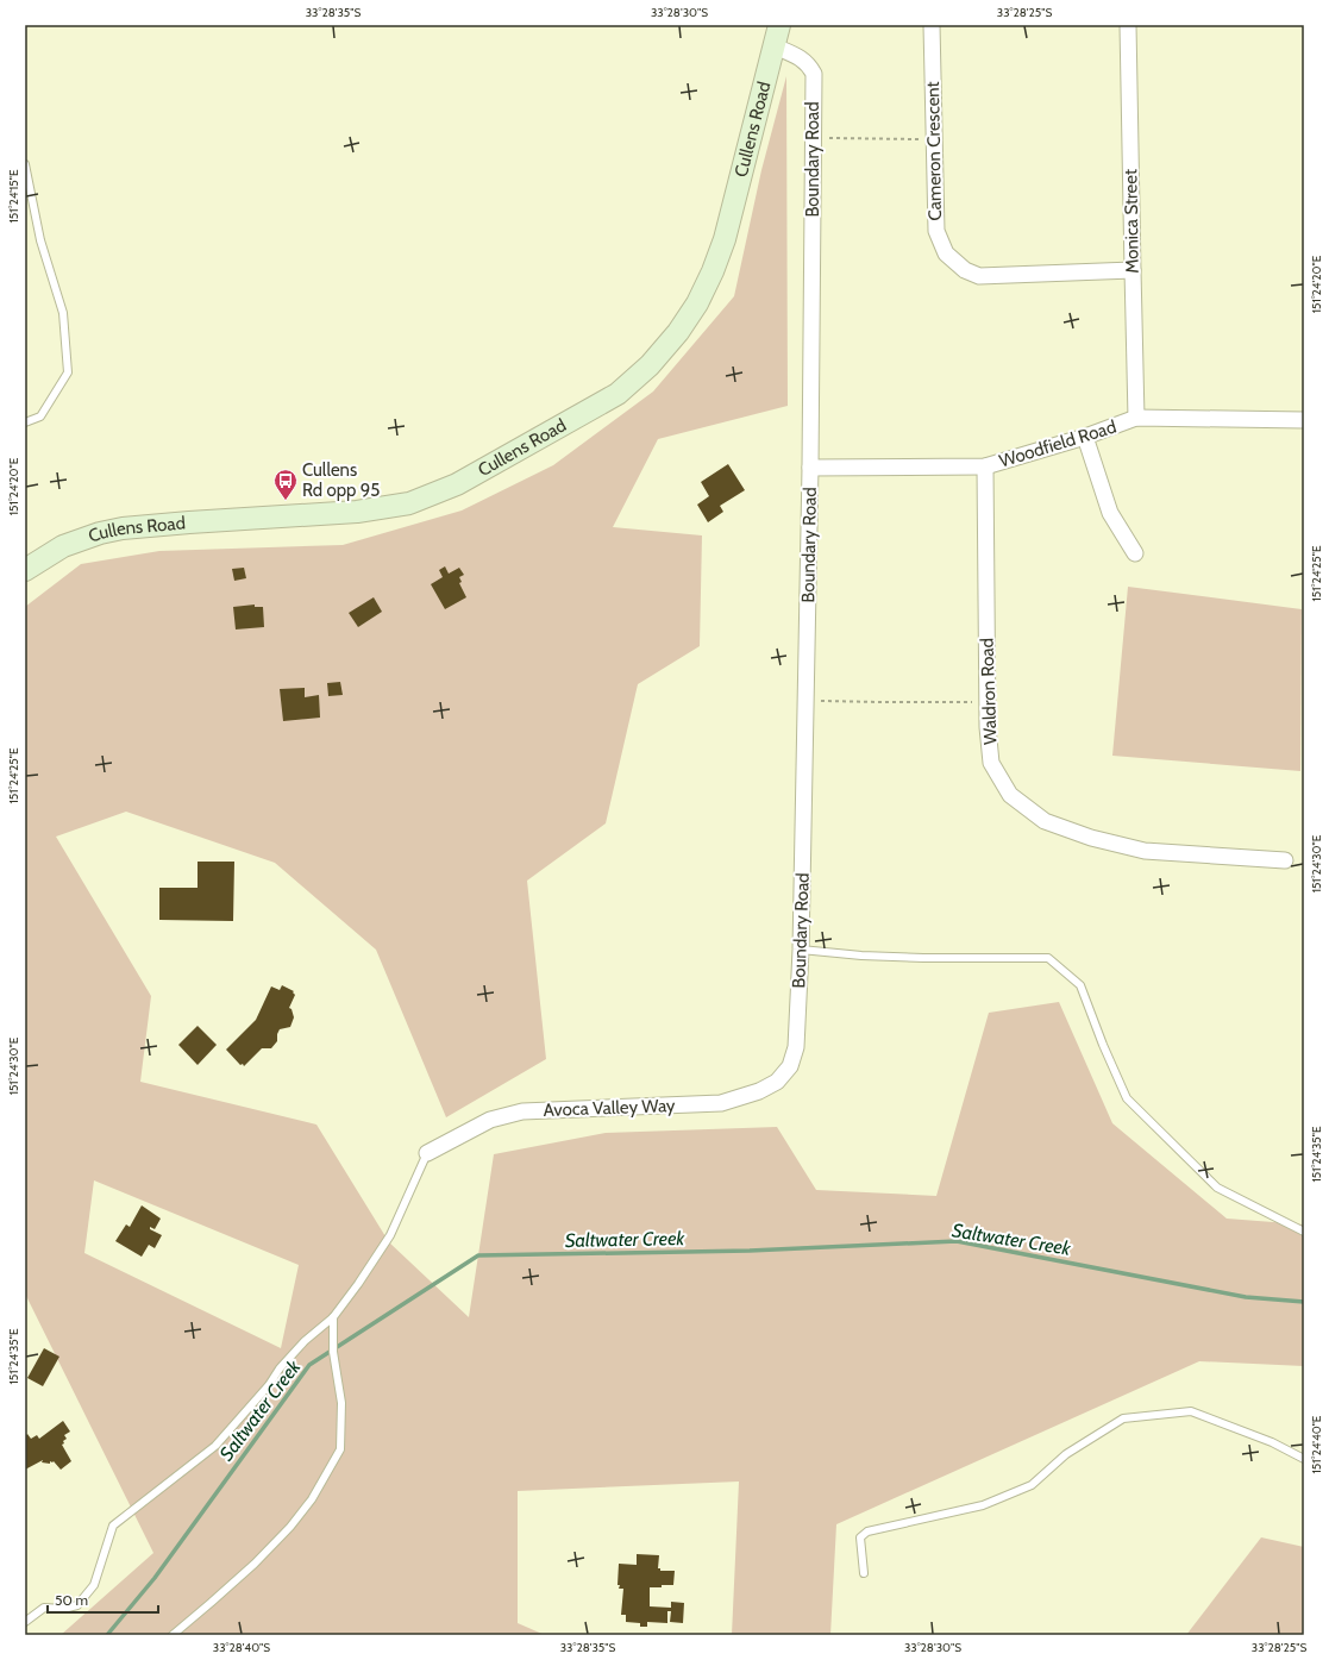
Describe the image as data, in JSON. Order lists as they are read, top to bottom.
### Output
{
  "streets": {
    "main road": ["Cullens Road"],
    "street": [
      "Cameron Crescent",
      "Boundary Road",
      "Monica Street",
      "Woodfield Road",
      "Waldron Road",
      "Avoca Valley Way"
    ]
  },
  "crossings": [
    ["Cullens Road", "Boundary Road"],
    ["Cameron Crescent", "Monica Street"],
    ["Boundary Road", "Woodfield Road"],
    ["Boundary Road", "Avoca Valley Way"],
    ["Monica Street", "Woodfield Road"],
    ["Woodfield Road", "Waldron Road"]
  ],
  "water": ["Saltwater Creek"],
  "places": {
    "bus stop": ["Cullens Rd opp 95"]
  },
  "scale_bar": "50 m",
  "coordinates": [
    "33°28'35\"S",
    "33°28'30\"S",
    "33°28'25\"S",
    "151°24'15\"E",
    "151°24'20\"E",
    "151°24'25\"E",
    "151°24'30\"E",
    "151°24'35\"E",
    "151°24'40\"E",
    "33°28'40\"S"
  ]
}
